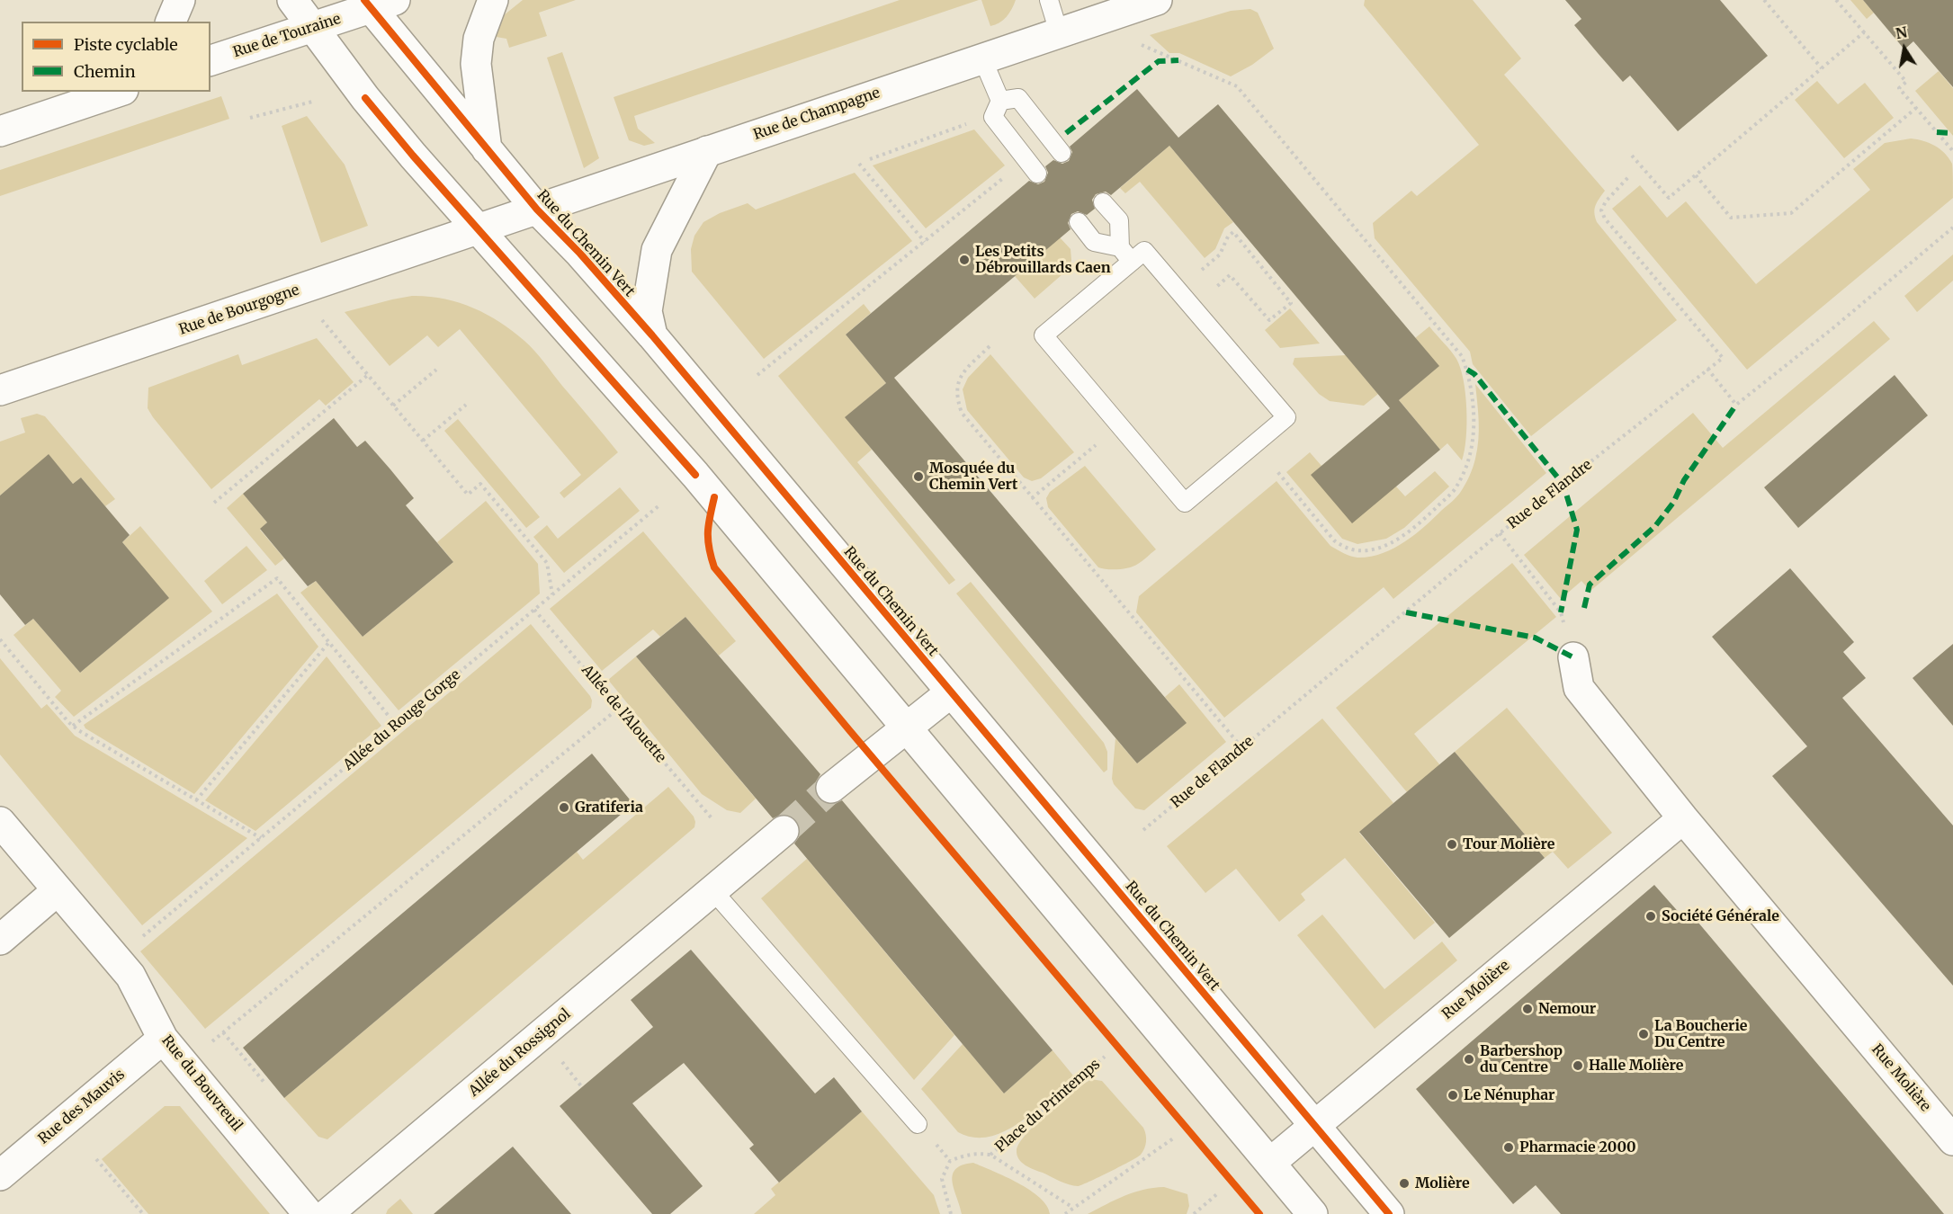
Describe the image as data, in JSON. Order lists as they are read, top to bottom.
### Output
{
  "streets": {
    "street": [
      "Rue de Touraine",
      "Rue de Champagne",
      "Rue du Chemin Vert",
      "Rue de Bourgogne",
      "Rue Molière",
      "Allée du Rossignol",
      "Rue du Bouvreuil",
      "Rue des Mauvis"
    ],
    "path": [
      "Rue de Flandre",
      "Allée de l'Alouette",
      "Allée du Rouge Gorge",
      "Place du Printemps"
    ]
  },
  "crossings": [
    ["Rue de Touraine", "Rue du Chemin Vert"],
    ["Rue de Champagne", "Rue du Chemin Vert"],
    ["Rue de Champagne", "Rue de Bourgogne"],
    ["Rue du Chemin Vert", "Rue Molière"],
    ["Allée de l'Alouette", "Allée du Rouge Gorge"],
    ["Rue du Bouvreuil", "Rue des Mauvis"]
  ],
  "places": [
    "Les Petits Débrouillards Caen",
    "Mosquée du Chemin Vert",
    "Gratiferia",
    "Tour Molière",
    "Société Générale",
    "Nemour",
    "La Boucherie Du Centre",
    "Barbershop du Centre",
    "Halle Molière",
    "Le Nénuphar",
    "Pharmacie 2000",
    "Molière"
  ],
  "legend": ["Piste cyclable", "Chemin"],
  "north": "top"
}
